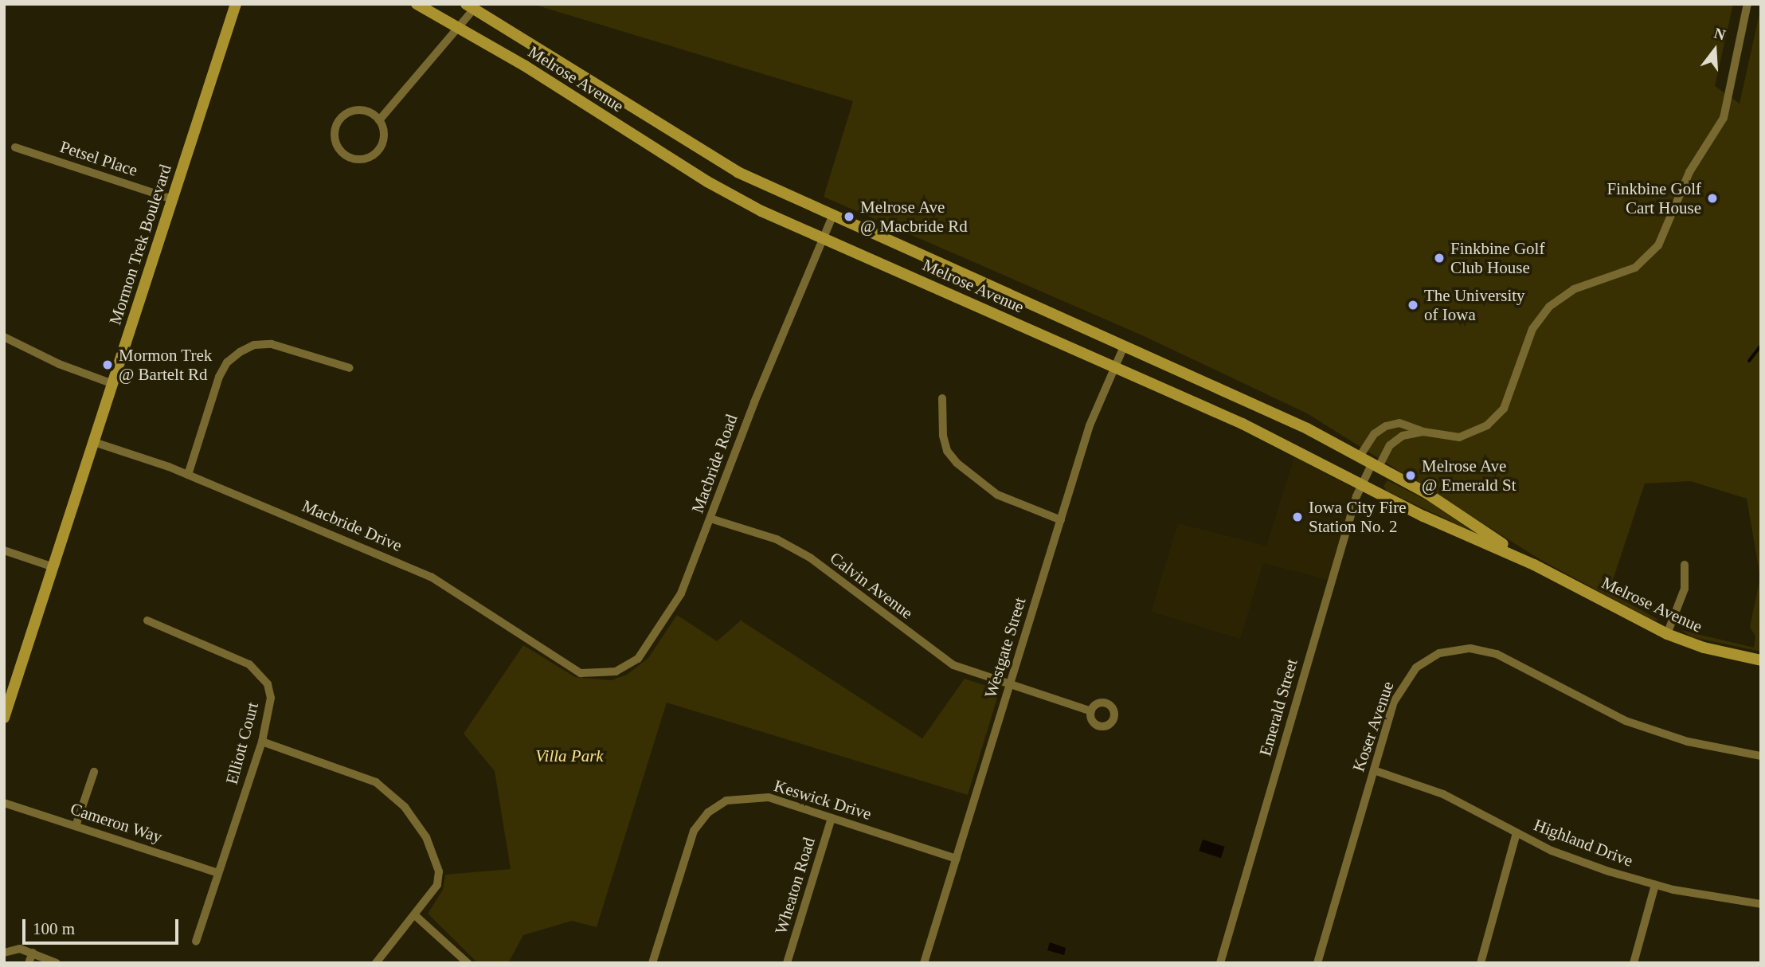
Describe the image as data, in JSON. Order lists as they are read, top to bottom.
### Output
{
  "streets": {
    "main road": ["Melrose Avenue", "Mormon Trek Boulevard"],
    "street": [
      "Petsel Place",
      "Macbride Road",
      "Macbride Drive",
      "Calvin Avenue",
      "Westgate Street",
      "Emerald Street",
      "Koser Avenue",
      "Elliott Court",
      "Keswick Drive",
      "Cameron Way",
      "Highland Drive",
      "Wheaton Road"
    ]
  },
  "crossings": [
    ["Melrose Avenue", "Macbride Road"],
    ["Melrose Avenue", "Westgate Street"],
    ["Melrose Avenue", "Emerald Street"],
    ["Petsel Place", "Mormon Trek Boulevard"],
    ["Mormon Trek Boulevard", "Macbride Drive"],
    ["Macbride Road", "Macbride Drive"],
    ["Macbride Road", "Calvin Avenue"],
    ["Calvin Avenue", "Westgate Street"],
    ["Westgate Street", "Keswick Drive"],
    ["Koser Avenue", "Highland Drive"],
    ["Elliott Court", "Cameron Way"],
    ["Keswick Drive", "Wheaton Road"]
  ],
  "parks": ["Villa Park"],
  "places": [
    "Finkbine Golf Cart House",
    "Melrose Ave @ Macbride Rd",
    "Finkbine Golf Club House",
    "The University of Iowa",
    "Mormon Trek @ Bartelt Rd",
    "Melrose Ave @ Emerald St",
    "Iowa City Fire Station No. 2"
  ],
  "scale_bar": "100 m",
  "north": "top"
}
